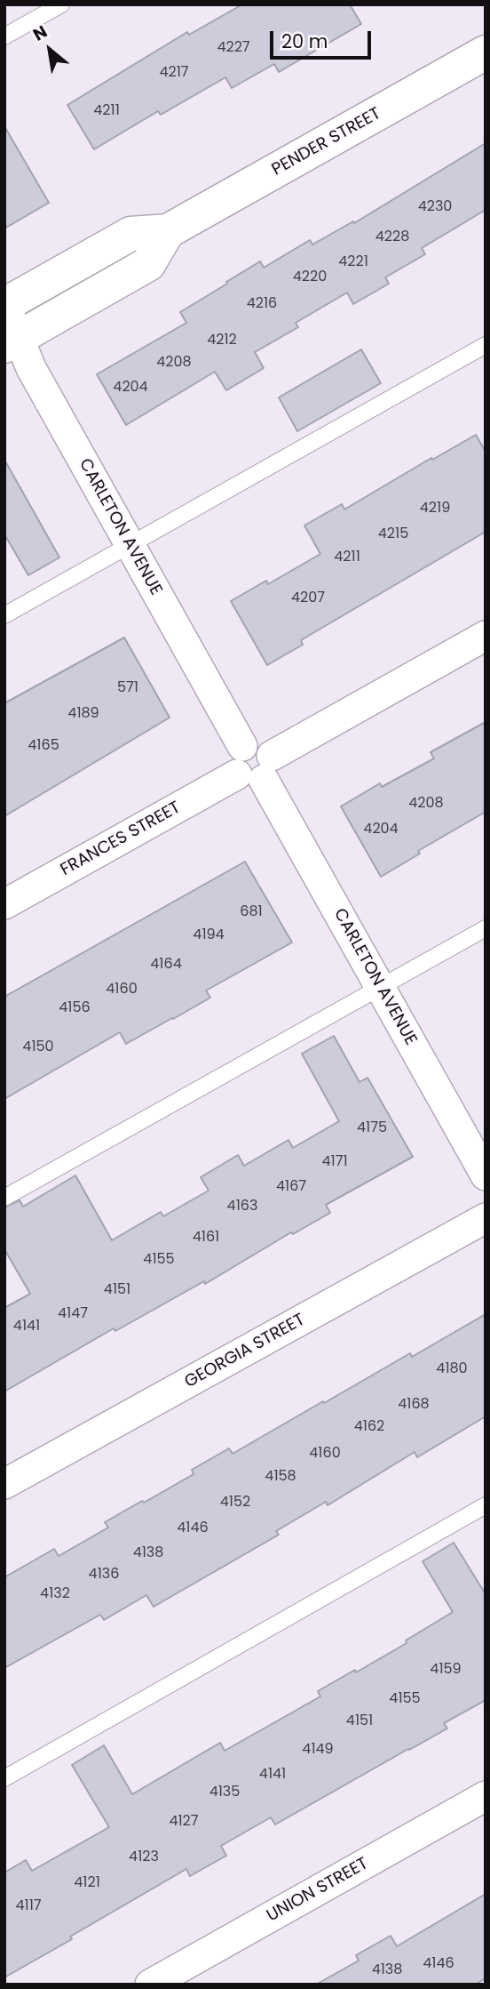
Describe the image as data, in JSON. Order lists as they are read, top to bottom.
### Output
{
  "streets": {
    "street": [
      "PENDER STREET",
      "CARLETON AVENUE",
      "FRANCES STREET",
      "GEORGIA STREET",
      "UNION STREET"
    ]
  },
  "crossings": [
    ["PENDER STREET", "CARLETON AVENUE"],
    ["CARLETON AVENUE", "FRANCES STREET"]
  ],
  "house_numbers": [
    "4227",
    "4217",
    "4211",
    "4230",
    "4228",
    "4221",
    "4220",
    "4216",
    "4212",
    "4208",
    "4204",
    "4219",
    "4215",
    "4211",
    "4207",
    "571",
    "4189",
    "4165",
    "4208",
    "4204",
    "681",
    "4194",
    "4164",
    "4160",
    "4156",
    "4150",
    "4175",
    "4171",
    "4167",
    "4163",
    "4161",
    "4155",
    "4151",
    "4147",
    "4141",
    "4180",
    "4168",
    "4162",
    "4160",
    "4158",
    "4152",
    "4146",
    "4138",
    "4136",
    "4132",
    "4159",
    "4155",
    "4151",
    "4149",
    "4141",
    "4135",
    "4127",
    "4123",
    "4121",
    "4117",
    "4146",
    "4138"
  ],
  "scale_bar": "20 m",
  "north": "top left"
}
